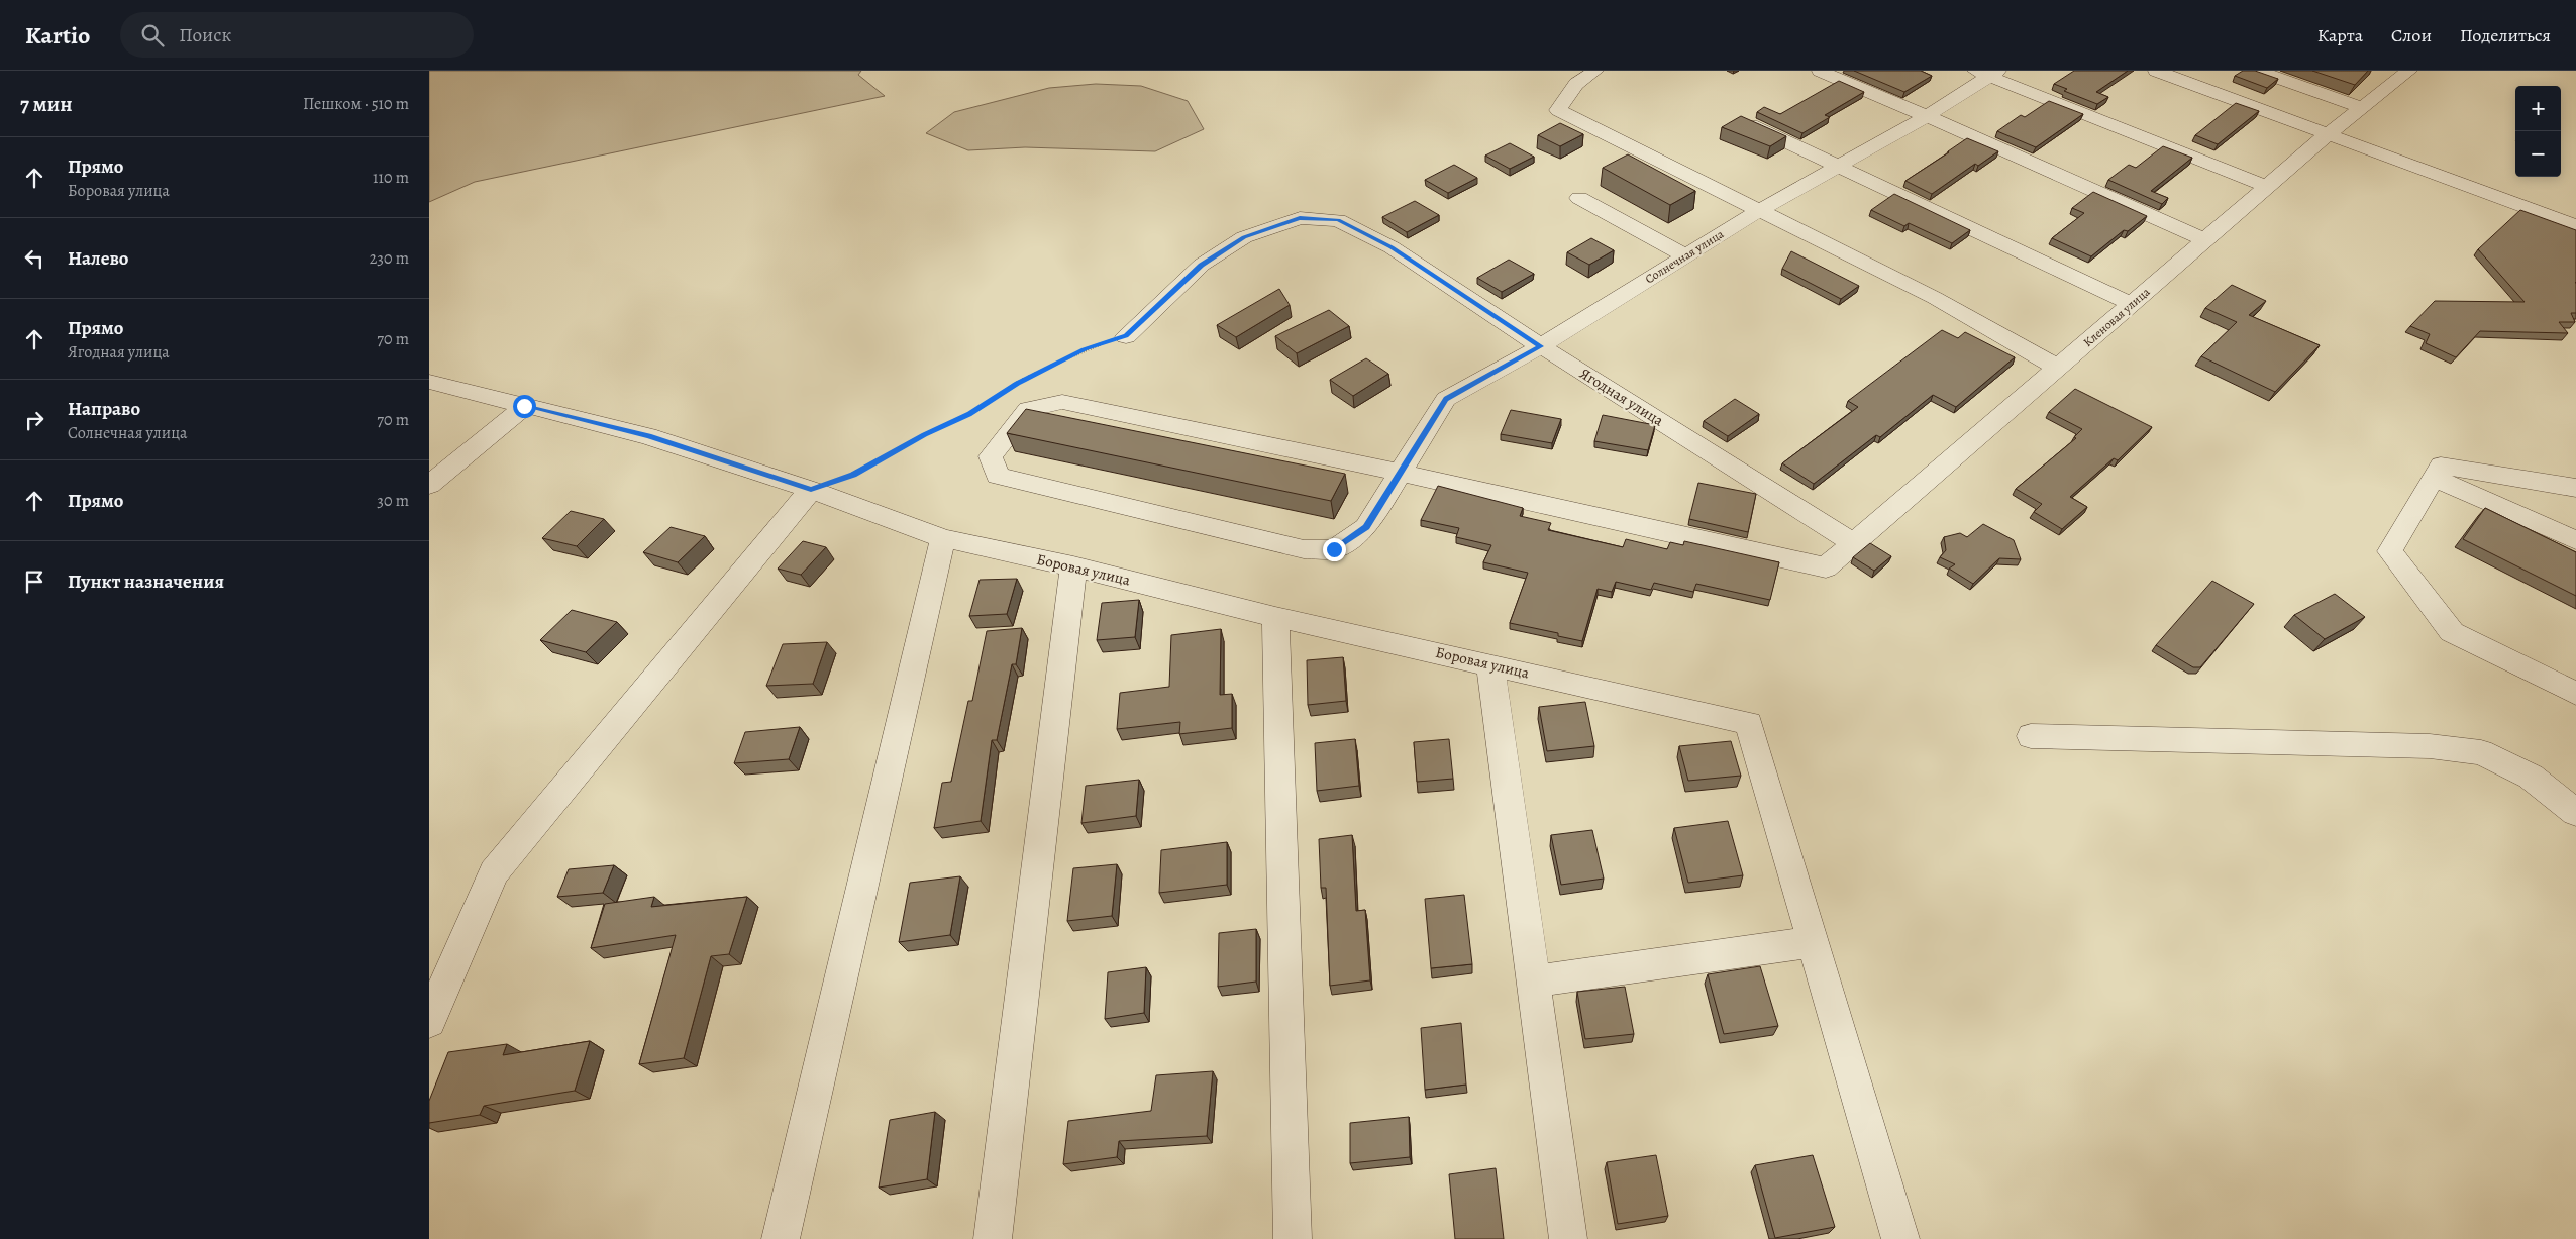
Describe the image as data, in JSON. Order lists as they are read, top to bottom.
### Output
{
  "streets": {
    "street": [
      "Солнечная улица",
      "Кленовая улица",
      "Ягодная улица",
      "Боровая улица"
    ]
  },
  "crossings": [
    ["Солнечная улица", "Кленовая улица"],
    ["Солнечная улица", "Ягодная улица"],
    ["Кленовая улица", "Ягодная улица"]
  ],
  "page": {
    "header": "Kartio",
    "search": "Поиск",
    "nav": ["Карта", "Слои", "Поделиться"],
    "heading": ["7 мин", "Пешком · 510 m"],
    "map_buttons": ["+", "−"],
    "list": [
      ["Прямо", "Боровая улица", "110 m"],
      ["Налево", "230 m"],
      ["Прямо", "Ягодная улица", "70 m"],
      ["Направо", "Солнечная улица", "70 m"],
      ["Прямо", "30 m"],
      "Пункт назначения"
    ]
  }
}
